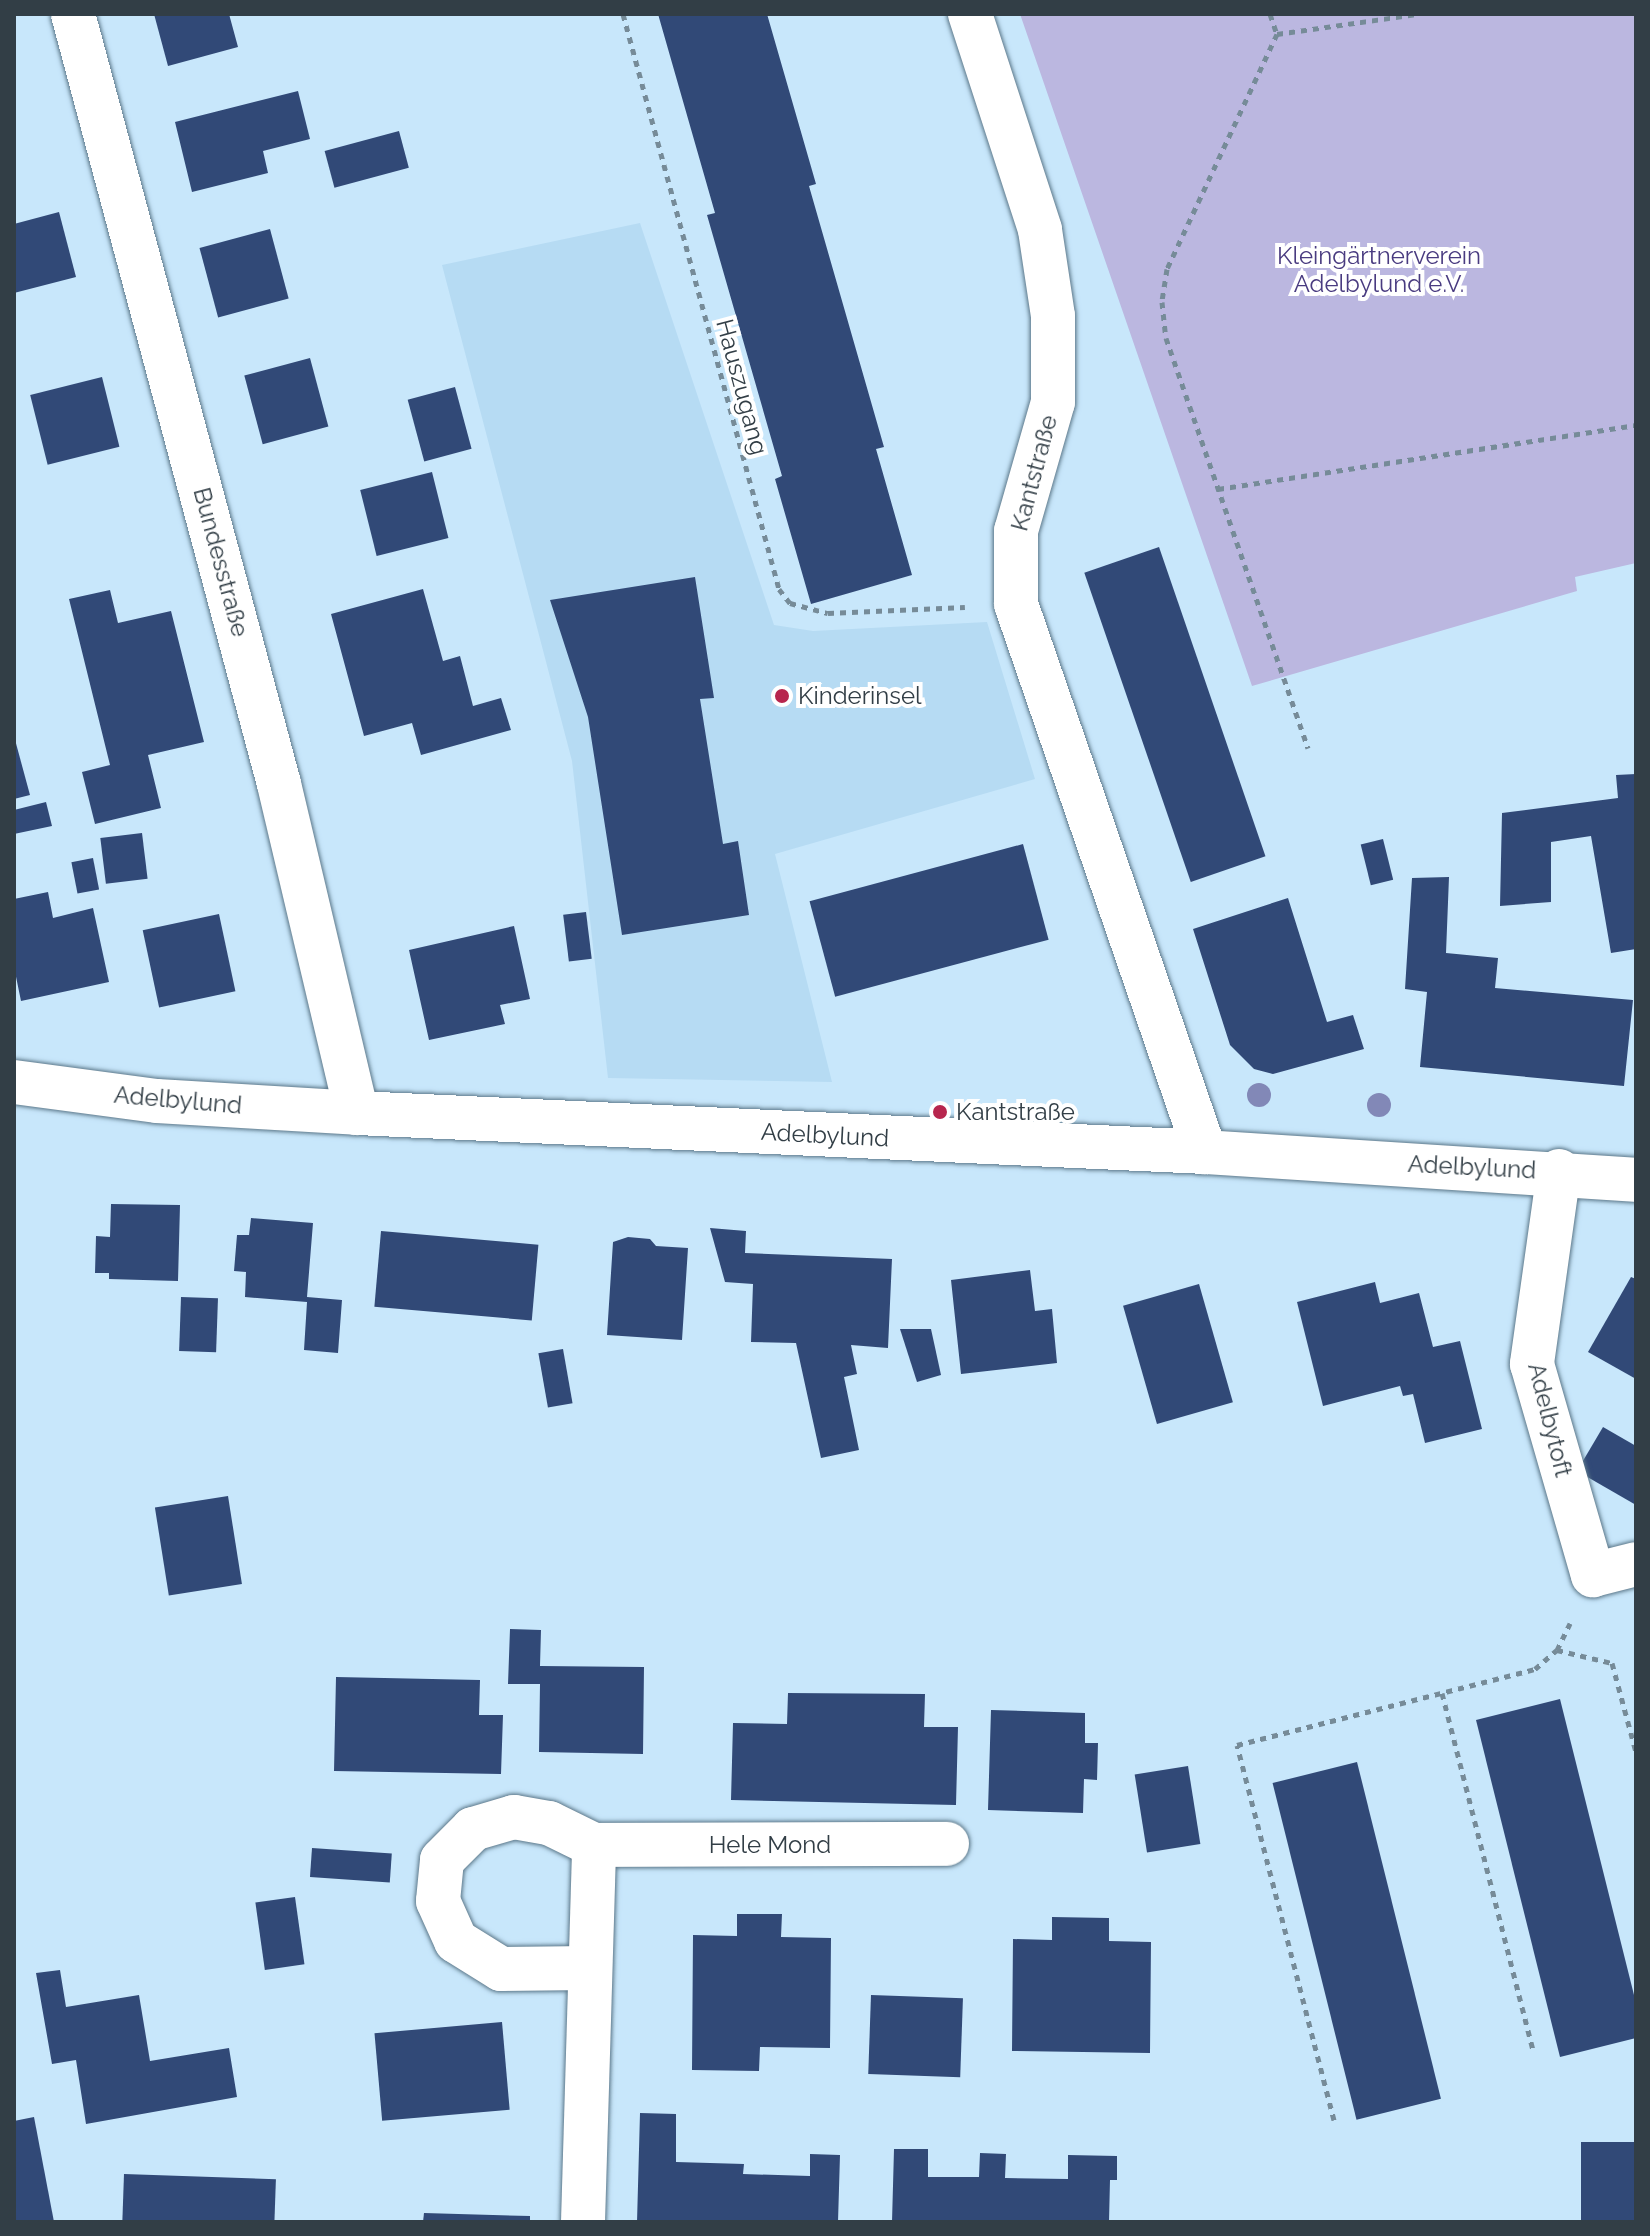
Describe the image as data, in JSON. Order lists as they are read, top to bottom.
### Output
{
  "streets": {
    "street": [
      "Kantstraße",
      "Bundesstraße",
      "Adelbylund",
      "Adelbytoft",
      "Hele Mond"
    ],
    "path": ["Hauszugang"]
  },
  "crossings": [
    ["Kantstraße", "Adelbylund"],
    ["Bundesstraße", "Adelbylund"],
    ["Adelbylund", "Adelbytoft"]
  ],
  "parks": ["Kleingärtnerverein Adelbylund e.V."],
  "places": ["Kinderinsel", "Kantstraße"]
}
